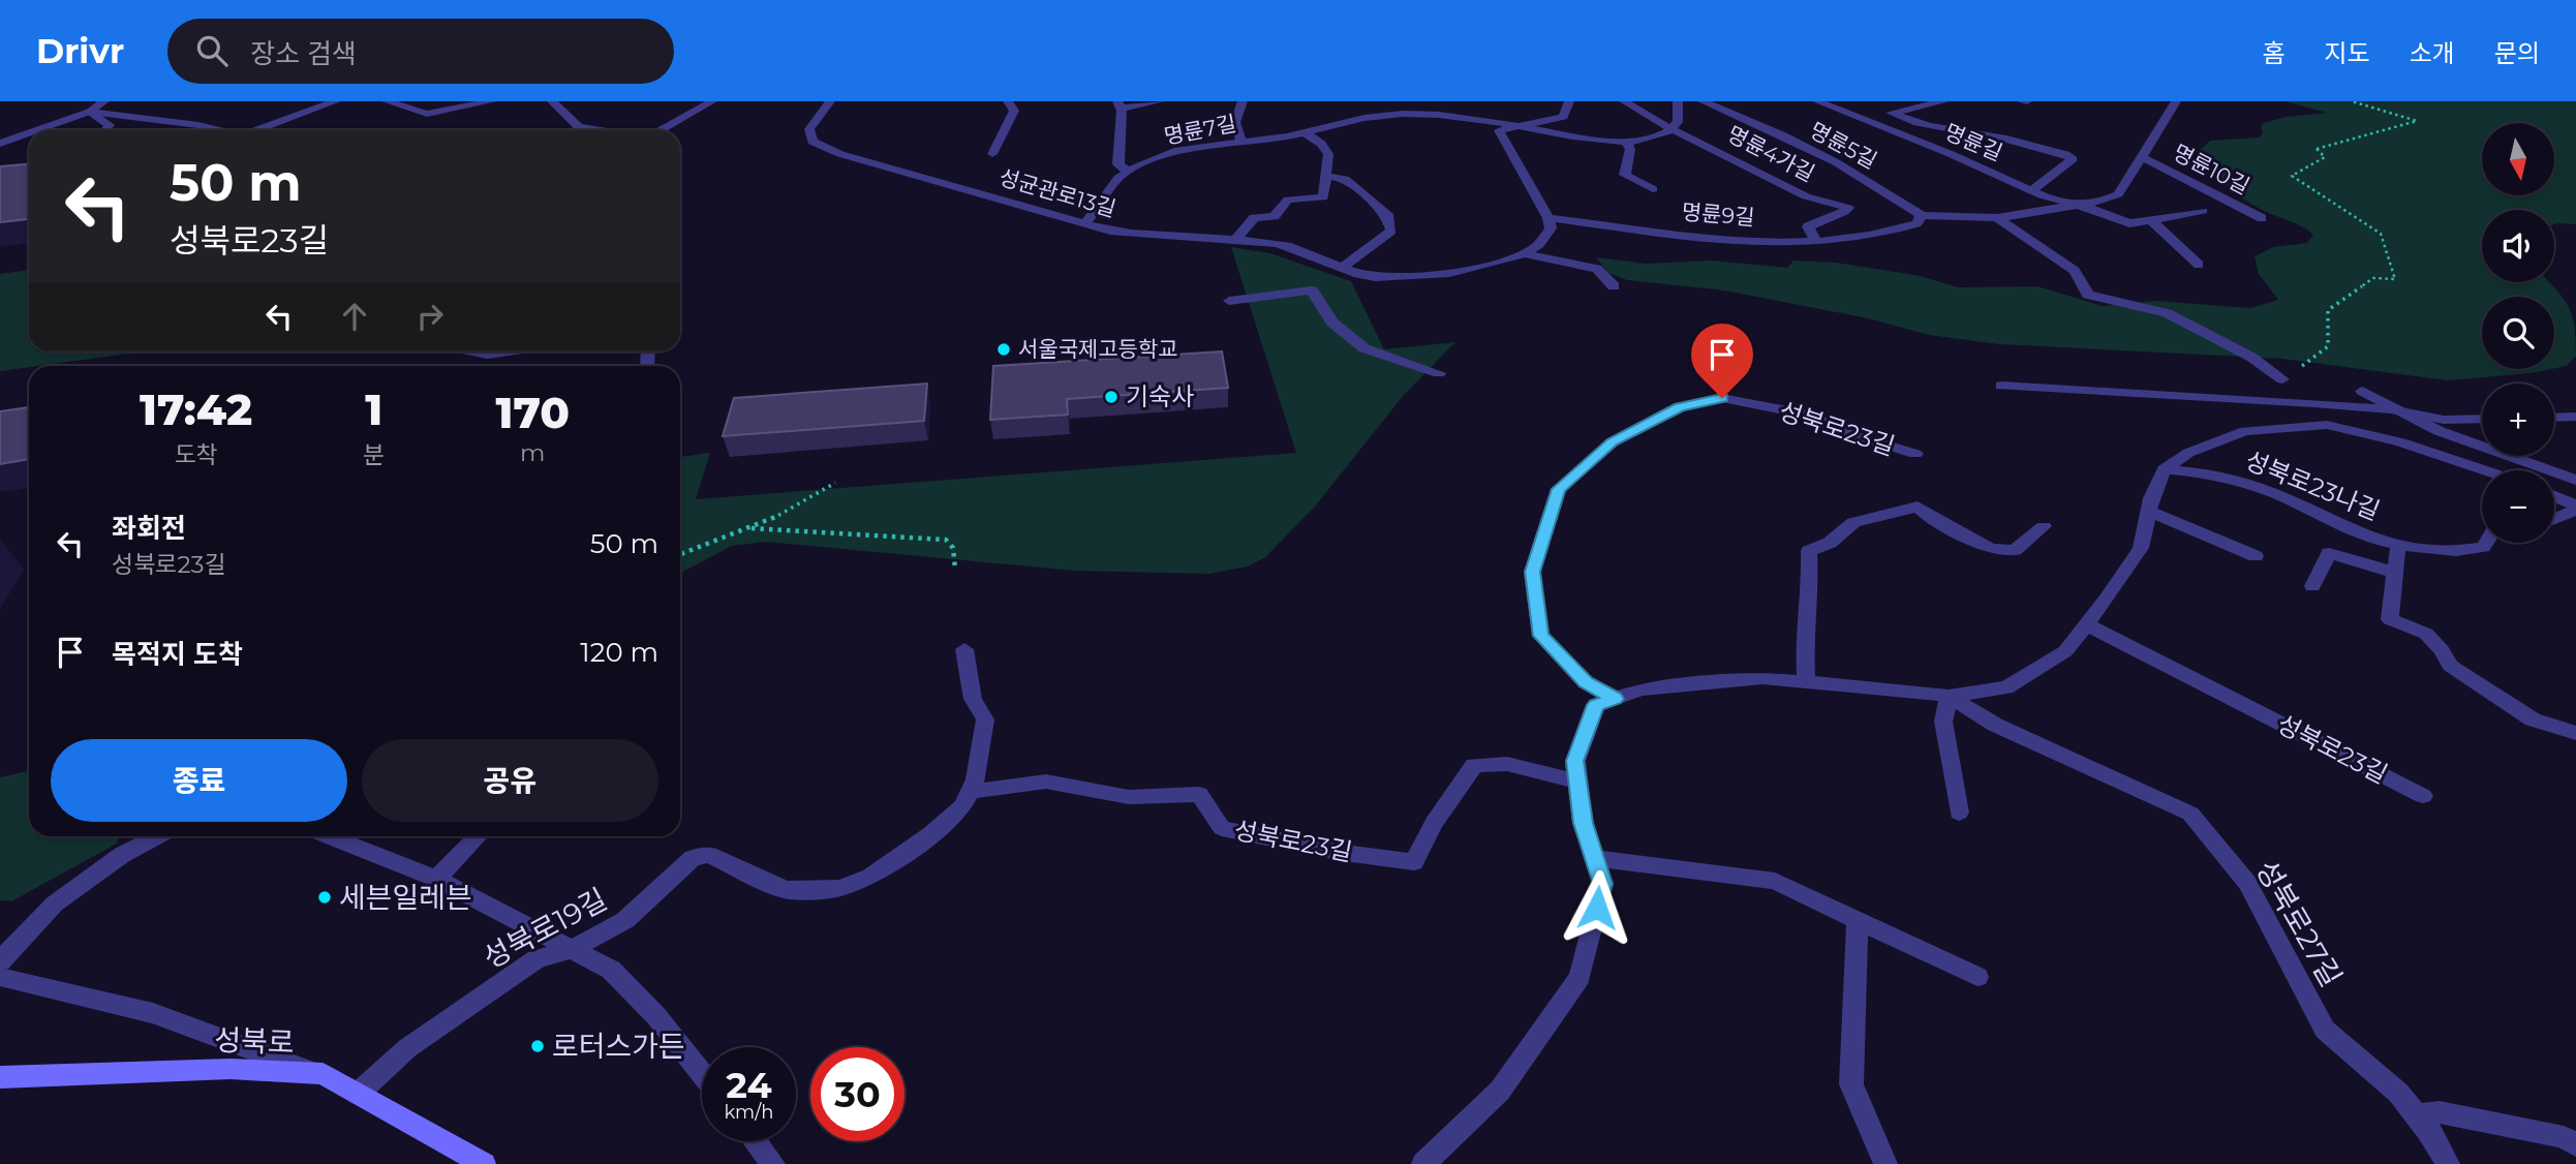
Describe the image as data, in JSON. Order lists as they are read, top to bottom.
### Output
{
  "streets": {
    "main road": ["성북로"],
    "street": [
      "명륜7길",
      "명륜길",
      "명륜5길",
      "명륜4가길",
      "명륜10길",
      "성균관로13길",
      "명륜9길",
      "성북로23길",
      "성북로23나길",
      "성북로27길",
      "성북로19길"
    ]
  },
  "crossings": [
    ["명륜7길", "명륜4가길"],
    ["명륜7길", "성균관로13길"],
    ["명륜길", "명륜10길"],
    ["명륜길", "명륜9길"],
    ["명륜5길", "명륜9길"],
    ["명륜4가길", "명륜9길"],
    ["명륜10길", "명륜9길"],
    ["성균관로13길", "명륜9길"],
    ["성북로23길", "성북로19길"],
    ["성북로19길", "성북로"]
  ],
  "places": [
    "서울국제고등학교",
    "기숙사",
    "세븐일레븐",
    "로터스가든"
  ],
  "north": "bottom",
  "page": {
    "header": "Drivr",
    "search": "장소 검색",
    "nav": [
      "홈",
      "지도",
      "소개",
      "문의"
    ],
    "map_buttons": ["+", "−"],
    "turn": ["50 m", "성북로23길"],
    "eta": [
      "17:42",
      "도착",
      "1",
      "분",
      "170",
      "m"
    ],
    "list": [
      {
        "name": "좌회전",
        "note": "성북로23길",
        "value": "50 m"
      },
      {
        "name": "목적지 도착",
        "value": "120 m"
      }
    ],
    "buttons": ["종료", "공유"],
    "speed": "24 km/h",
    "limit": "30"
  }
}
